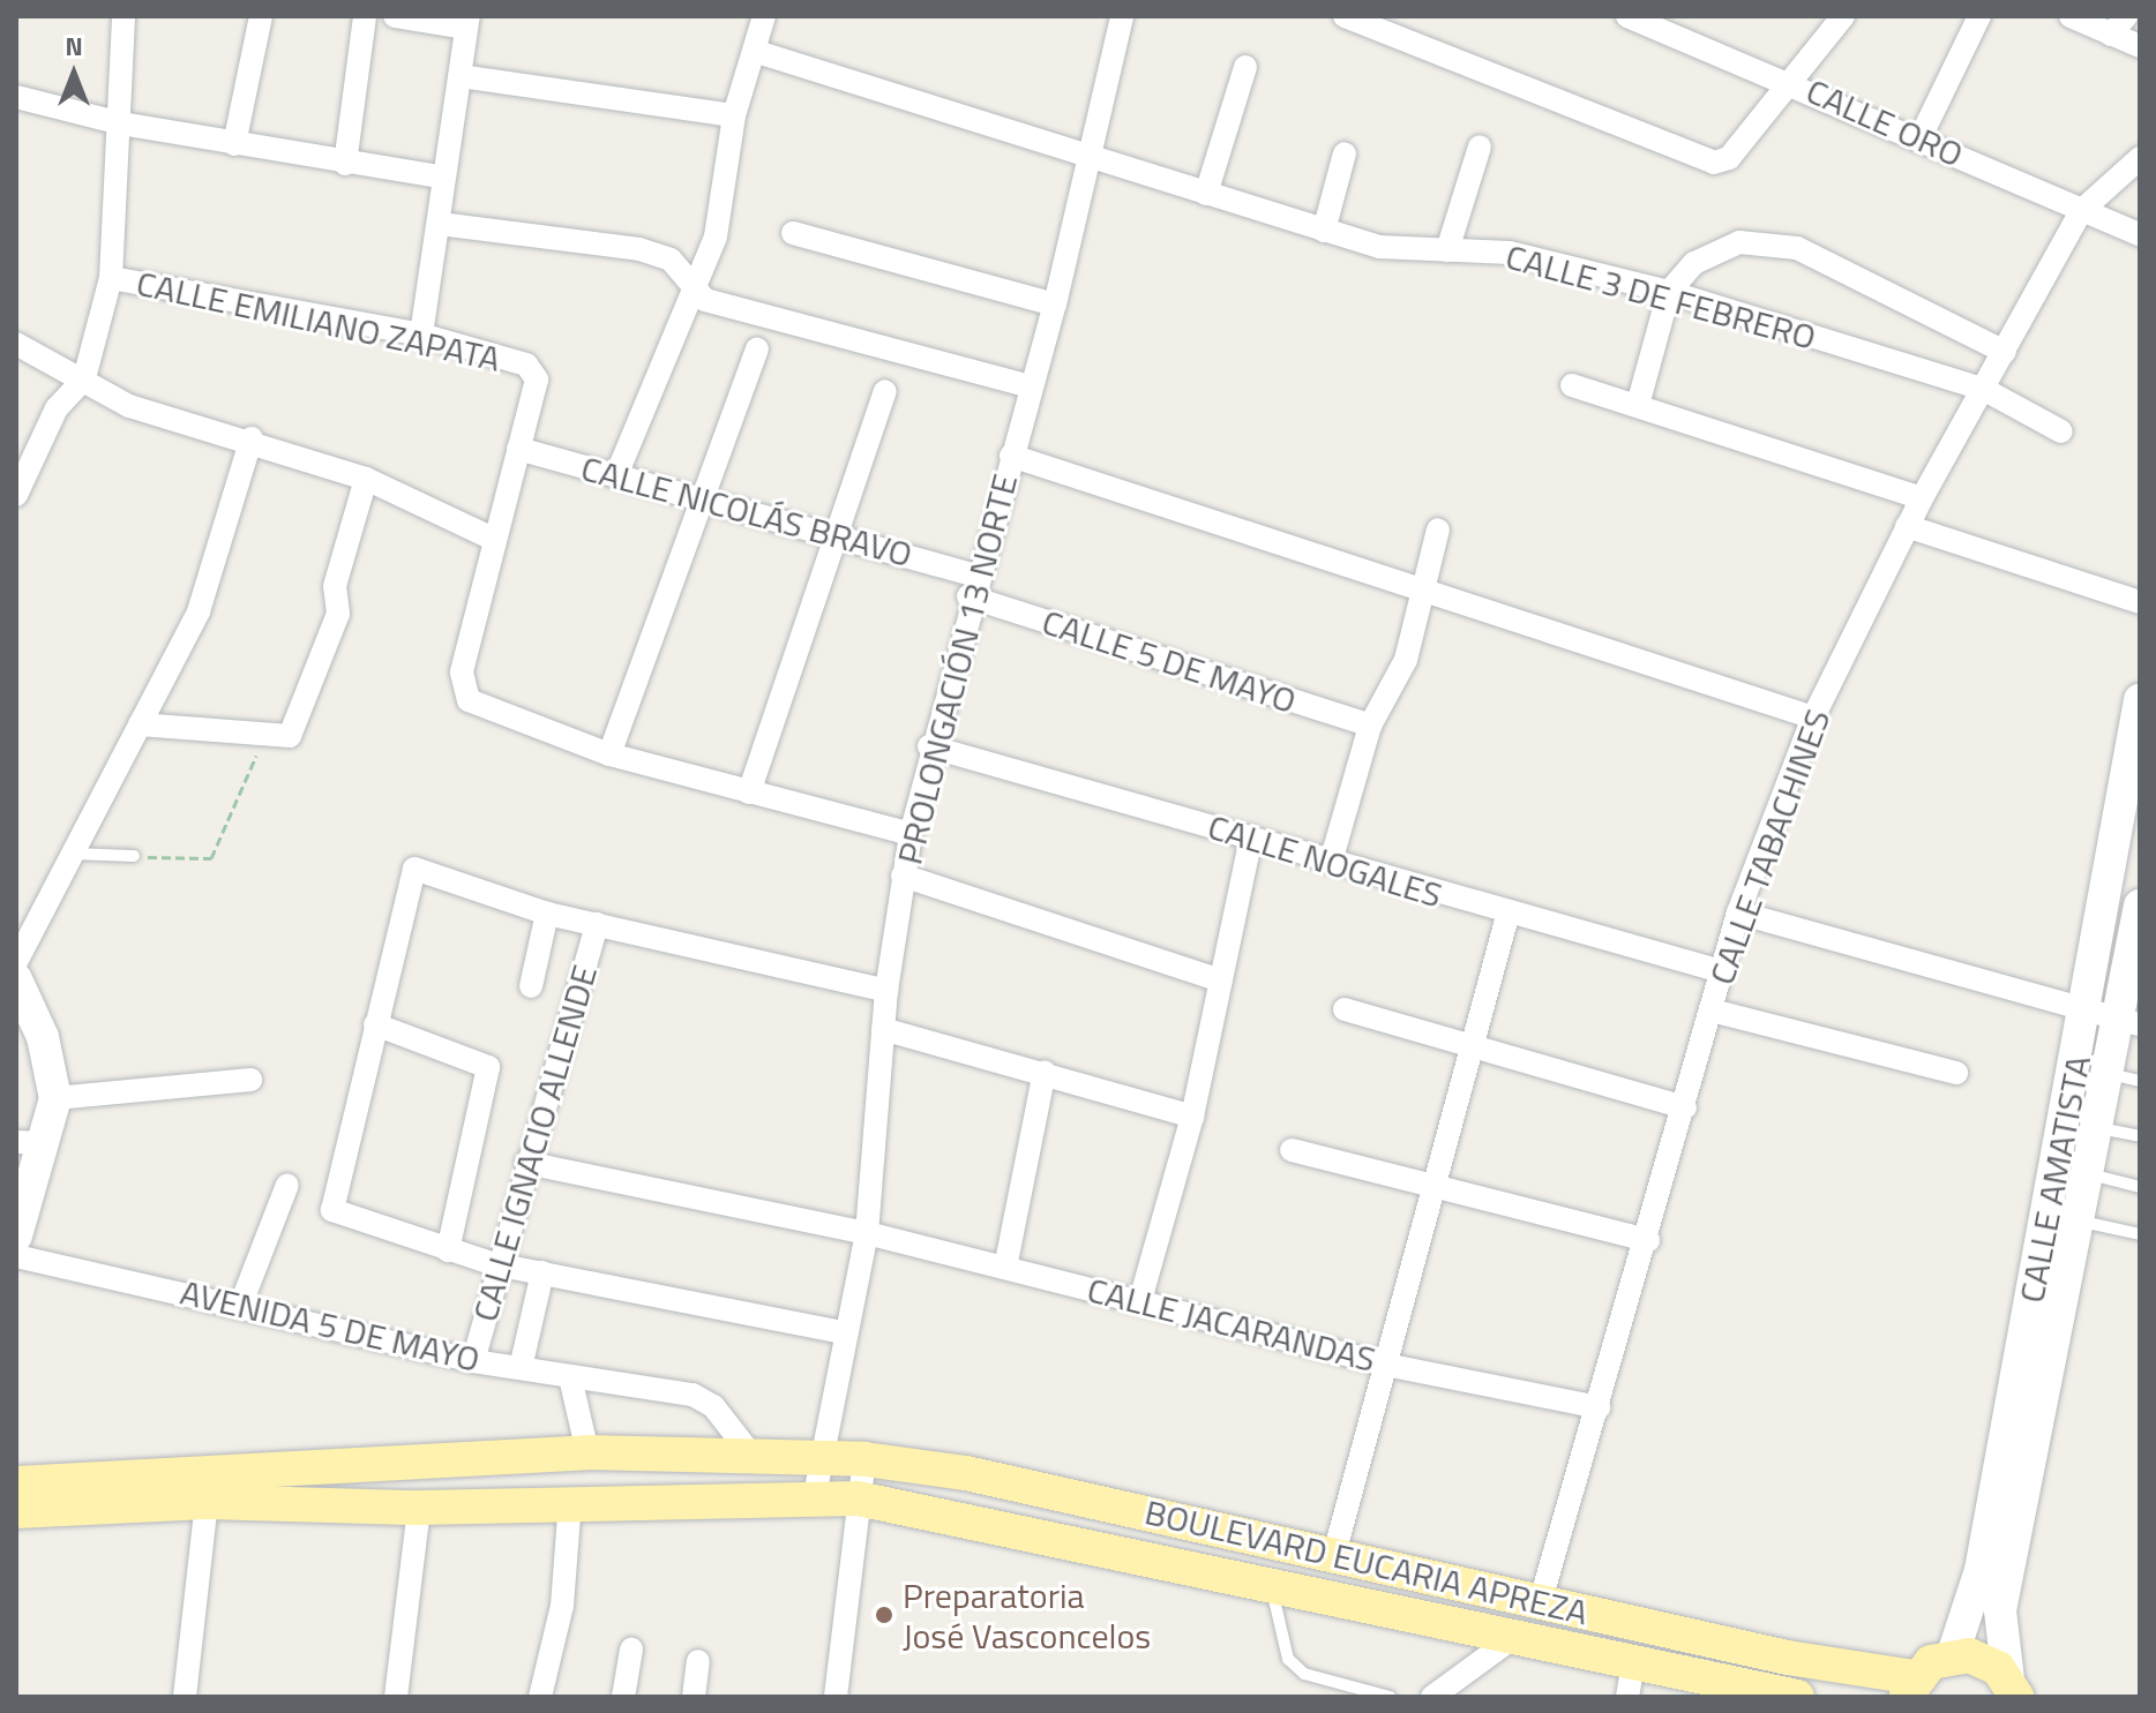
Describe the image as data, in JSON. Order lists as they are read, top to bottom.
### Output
{
  "streets": {
    "main road": ["BOULEVARD EUCARIA APREZA"],
    "street": [
      "CALLE ORO",
      "CALLE 3 DE FEBRERO",
      "CALLE EMILIANO ZAPATA",
      "CALLE NICOLÁS BRAVO",
      "CALLE 5 DE MAYO",
      "PROLONGACIÓN 13 NORTE",
      "CALLE TABACHINES",
      "CALLE NOGALES",
      "CALLE IGNACIO ALLENDE",
      "CALLE AMATISTA",
      "CALLE JACARANDAS",
      "AVENIDA 5 DE MAYO"
    ]
  },
  "crossings": [
    ["CALLE ORO", "CALLE TABACHINES"],
    ["CALLE 3 DE FEBRERO", "PROLONGACIÓN 13 NORTE"],
    ["CALLE 3 DE FEBRERO", "CALLE TABACHINES"],
    ["CALLE EMILIANO ZAPATA", "CALLE NICOLÁS BRAVO"],
    ["CALLE NICOLÁS BRAVO", "CALLE 5 DE MAYO"],
    ["CALLE NICOLÁS BRAVO", "PROLONGACIÓN 13 NORTE"],
    ["CALLE 5 DE MAYO", "PROLONGACIÓN 13 NORTE"],
    ["PROLONGACIÓN 13 NORTE", "CALLE NOGALES"],
    ["PROLONGACIÓN 13 NORTE", "CALLE JACARANDAS"],
    ["PROLONGACIÓN 13 NORTE", "BOULEVARD EUCARIA APREZA"],
    ["CALLE TABACHINES", "CALLE NOGALES"],
    ["CALLE TABACHINES", "CALLE JACARANDAS"],
    ["CALLE TABACHINES", "BOULEVARD EUCARIA APREZA"],
    ["CALLE IGNACIO ALLENDE", "CALLE JACARANDAS"],
    ["CALLE IGNACIO ALLENDE", "AVENIDA 5 DE MAYO"],
    ["AVENIDA 5 DE MAYO", "BOULEVARD EUCARIA APREZA"]
  ],
  "places": ["Preparatoria José Vasconcelos"],
  "north": "top"
}
